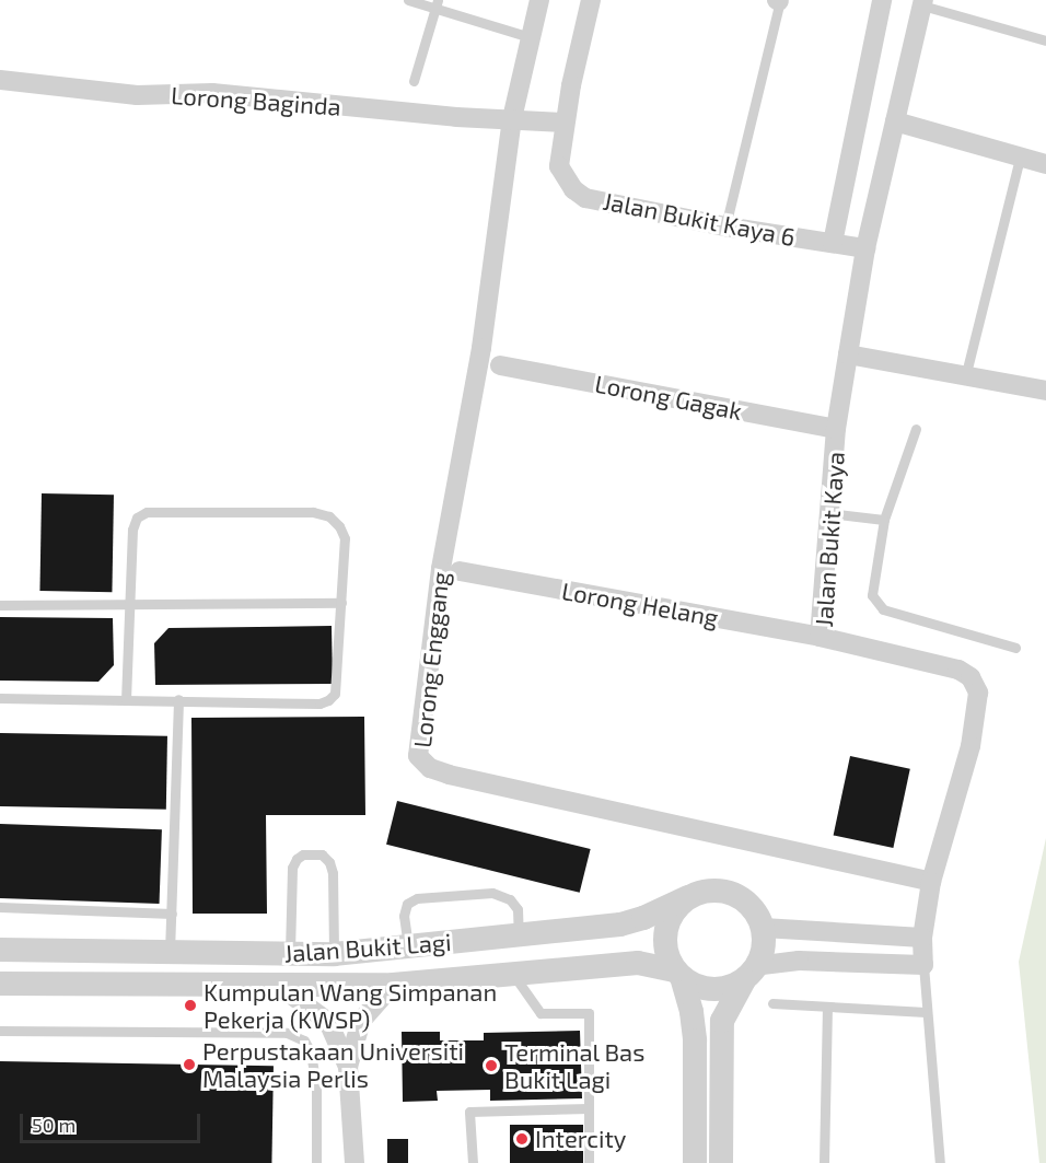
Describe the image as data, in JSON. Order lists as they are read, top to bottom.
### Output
{
  "streets": {
    "street": [
      "Lorong Baginda",
      "Jalan Bukit Kaya 6",
      "Lorong Gagak",
      "Jalan Bukit Kaya",
      "Lorong Helang",
      "Lorong Enggang",
      "Jalan Bukit Lagi"
    ]
  },
  "crossings": [
    ["Lorong Baginda", "Jalan Bukit Kaya 6"],
    ["Lorong Baginda", "Lorong Enggang"],
    ["Jalan Bukit Kaya 6", "Jalan Bukit Kaya"],
    ["Lorong Gagak", "Jalan Bukit Kaya"],
    ["Jalan Bukit Kaya", "Lorong Helang"],
    ["Jalan Bukit Kaya", "Lorong Enggang"]
  ],
  "places": [
    "Kumpulan Wang Simpanan Pekerja (KWSP)",
    "Perpustakaan Universiti Malaysia Perlis",
    "Terminal Bas Bukit Lagi",
    "Intercity"
  ],
  "scale_bar": "50 m"
}
